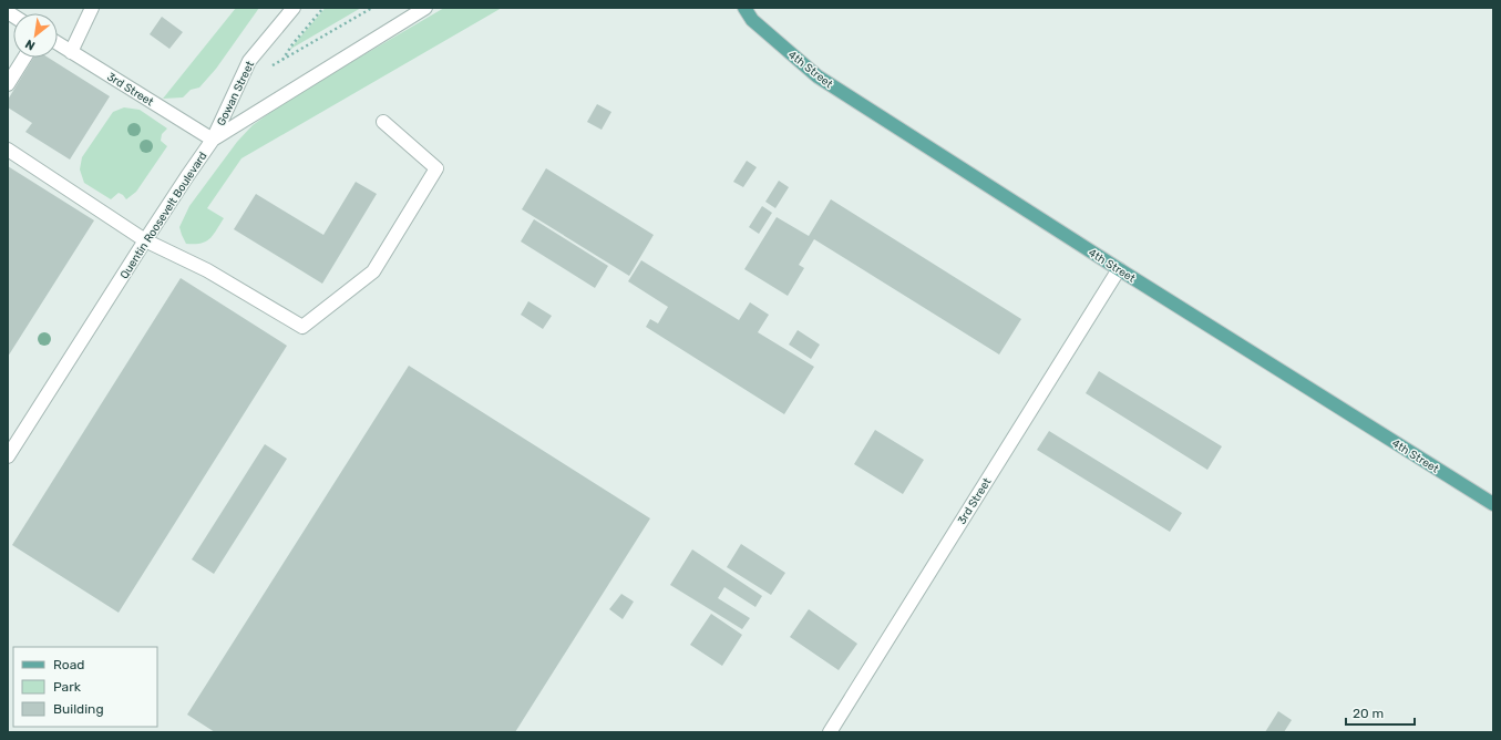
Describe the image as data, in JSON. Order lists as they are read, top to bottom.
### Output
{
  "streets": {
    "main road": ["4th Street"],
    "street": ["3rd Street", "Gowan Street", "Quentin Roosevelt Boulevard"]
  },
  "crossings": [
    ["4th Street", "3rd Street"],
    ["3rd Street", "Gowan Street"],
    ["3rd Street", "Quentin Roosevelt Boulevard"],
    ["Gowan Street", "Quentin Roosevelt Boulevard"]
  ],
  "legend": ["Road", "Park", "Building"],
  "scale_bar": "20 m",
  "north": "bottom left"
}
